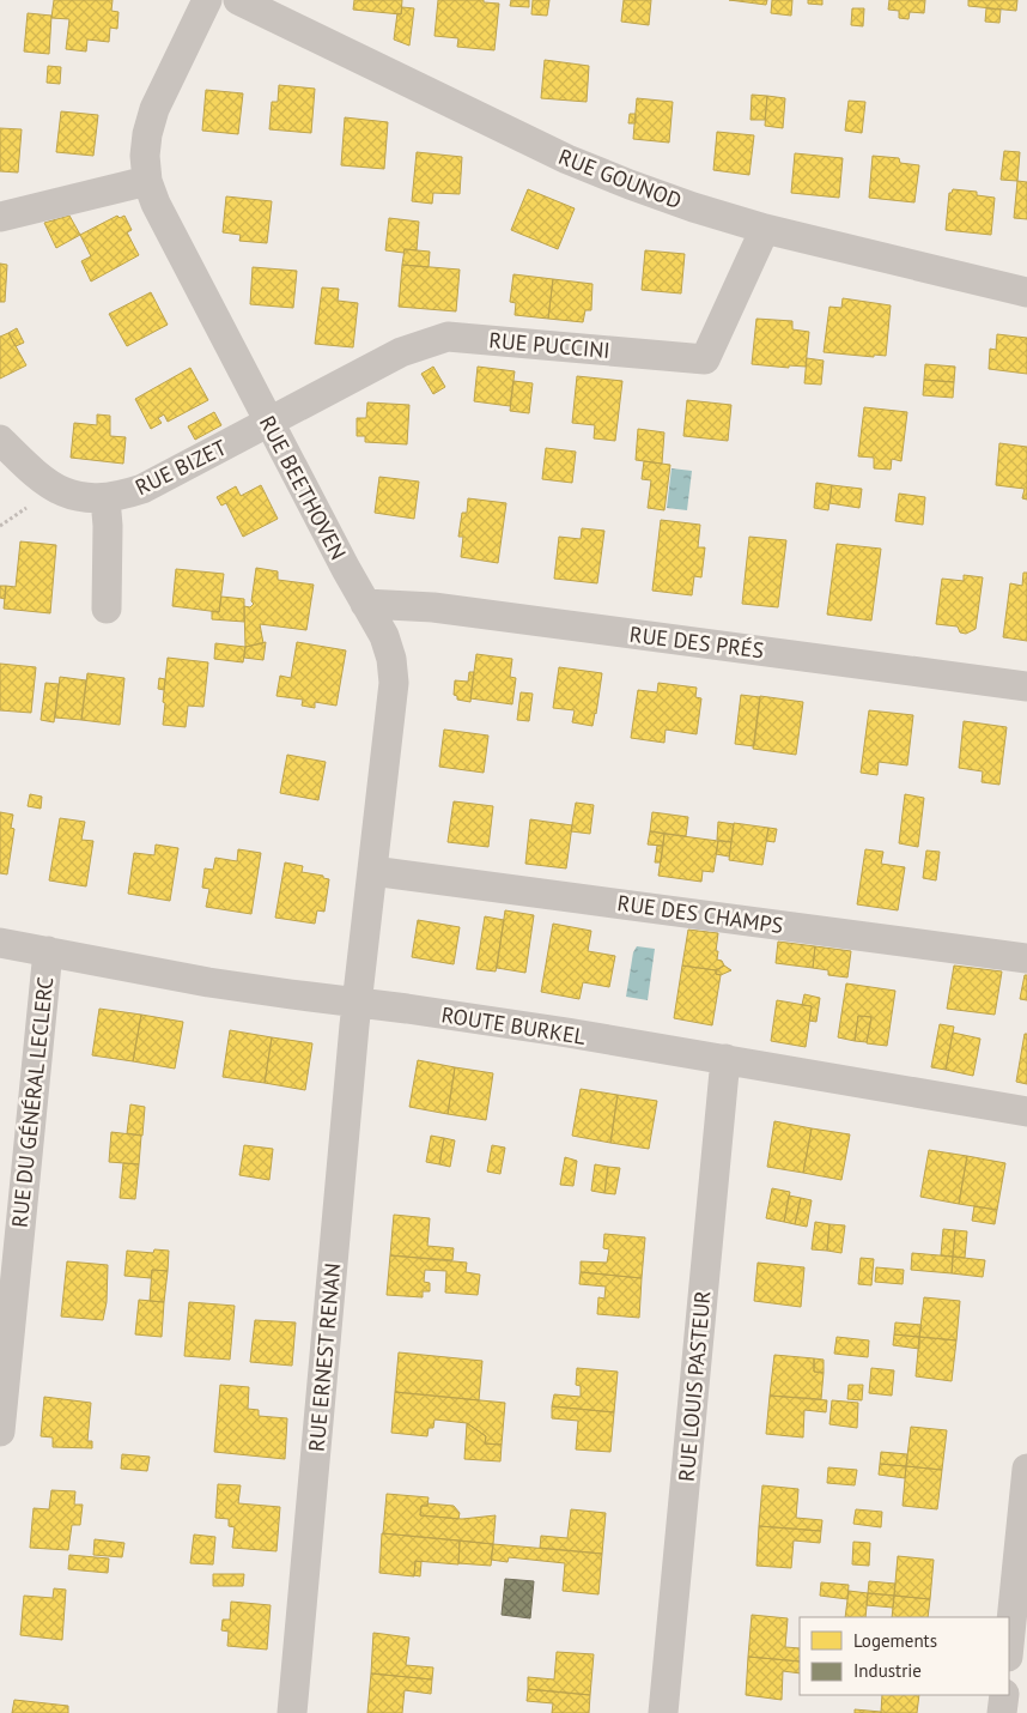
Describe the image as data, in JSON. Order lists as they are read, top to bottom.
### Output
{
  "streets": {
    "street": [
      "RUE GOUNOD",
      "RUE PUCCINI",
      "RUE BIZET",
      "RUE BEETHOVEN",
      "RUE DES PRÉS",
      "RUE DES CHAMPS",
      "ROUTE BURKEL",
      "RUE DU GÉNÉRAL LECLERC",
      "RUE ERNEST RENAN",
      "RUE LOUIS PASTEUR"
    ]
  },
  "crossings": [
    ["RUE GOUNOD", "RUE PUCCINI"],
    ["RUE PUCCINI", "RUE BIZET"],
    ["RUE PUCCINI", "RUE BEETHOVEN"],
    ["RUE BIZET", "RUE BEETHOVEN"],
    ["RUE BEETHOVEN", "RUE DES PRÉS"],
    ["RUE BEETHOVEN", "RUE DES CHAMPS"],
    ["RUE BEETHOVEN", "ROUTE BURKEL"],
    ["RUE BEETHOVEN", "RUE ERNEST RENAN"],
    ["ROUTE BURKEL", "RUE DU GÉNÉRAL LECLERC"],
    ["ROUTE BURKEL", "RUE ERNEST RENAN"],
    ["ROUTE BURKEL", "RUE LOUIS PASTEUR"]
  ],
  "legend": ["Logements", "Industrie"]
}
